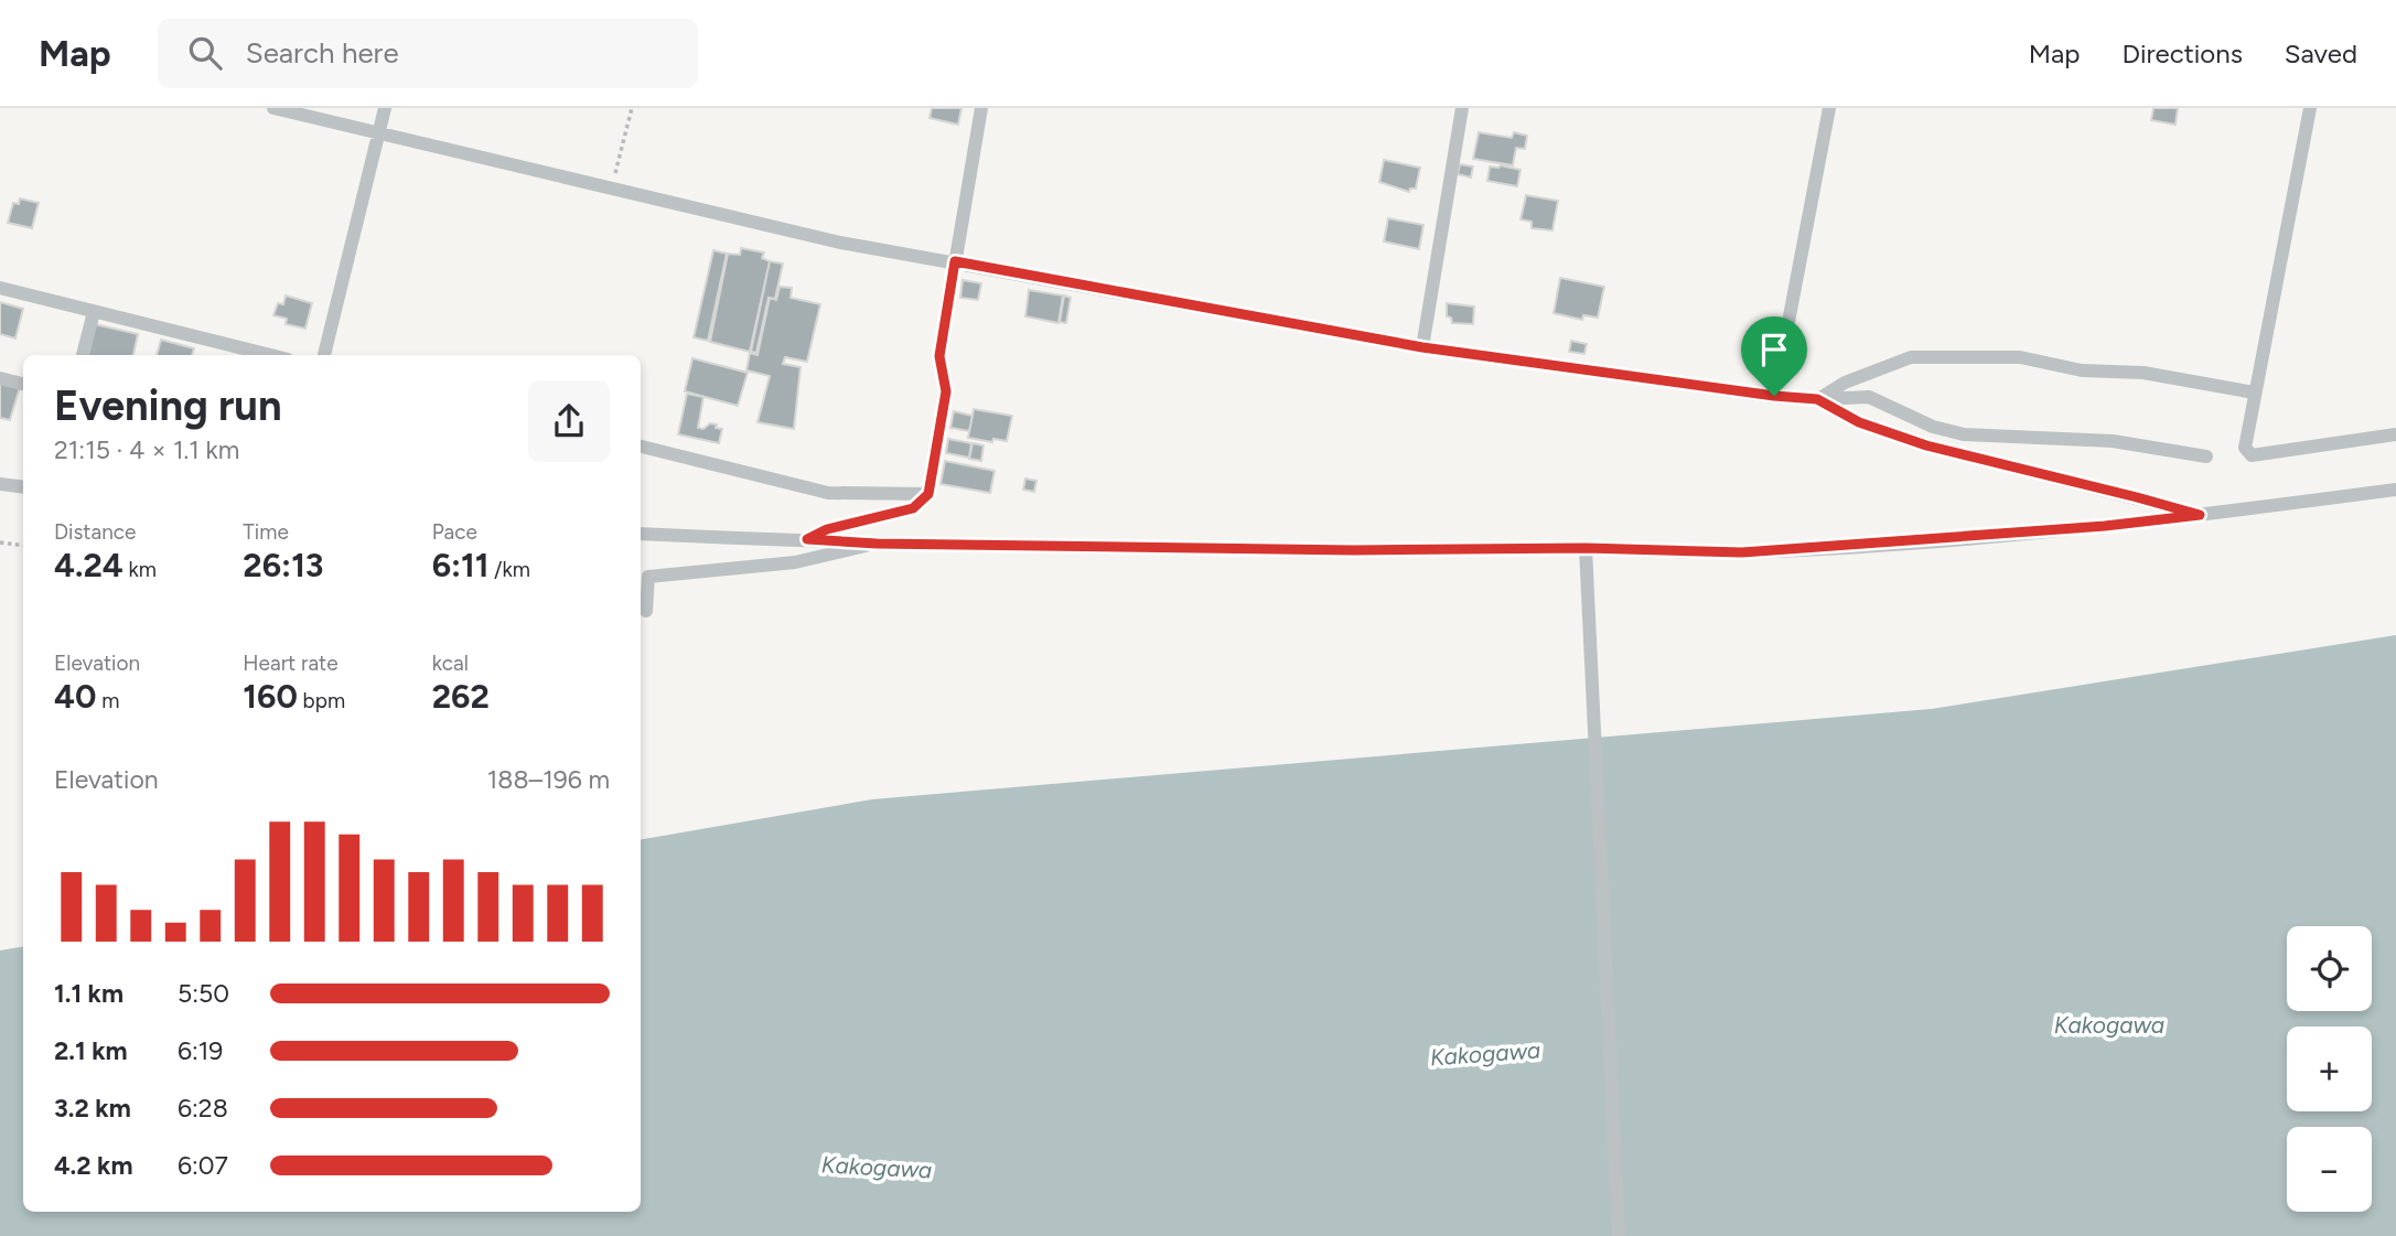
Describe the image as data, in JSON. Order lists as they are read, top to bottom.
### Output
{
  "water": ["Kakogawa"],
  "page": {
    "header": "Map",
    "search": "Search here",
    "nav": ["Map", "Directions", "Saved"],
    "heading": ["Evening run", "21:15 · 4 × 1.1 km"],
    "stats": [
      ["Distance", "4.24 km"],
      ["Time", "26:13"],
      ["Pace", "6:11 /km"],
      ["Elevation", "40 m"],
      ["Heart rate", "160 bpm"],
      ["kcal", "262"]
    ],
    "chart": ["Elevation", "188–196 m"],
    "map_buttons": ["+", "−"],
    "list": [
      {
        "name": "1.1 km",
        "note": "5:50"
      },
      {
        "name": "2.1 km",
        "note": "6:19"
      },
      {
        "name": "3.2 km",
        "note": "6:28"
      },
      {
        "name": "4.2 km",
        "note": "6:07"
      }
    ]
  }
}
